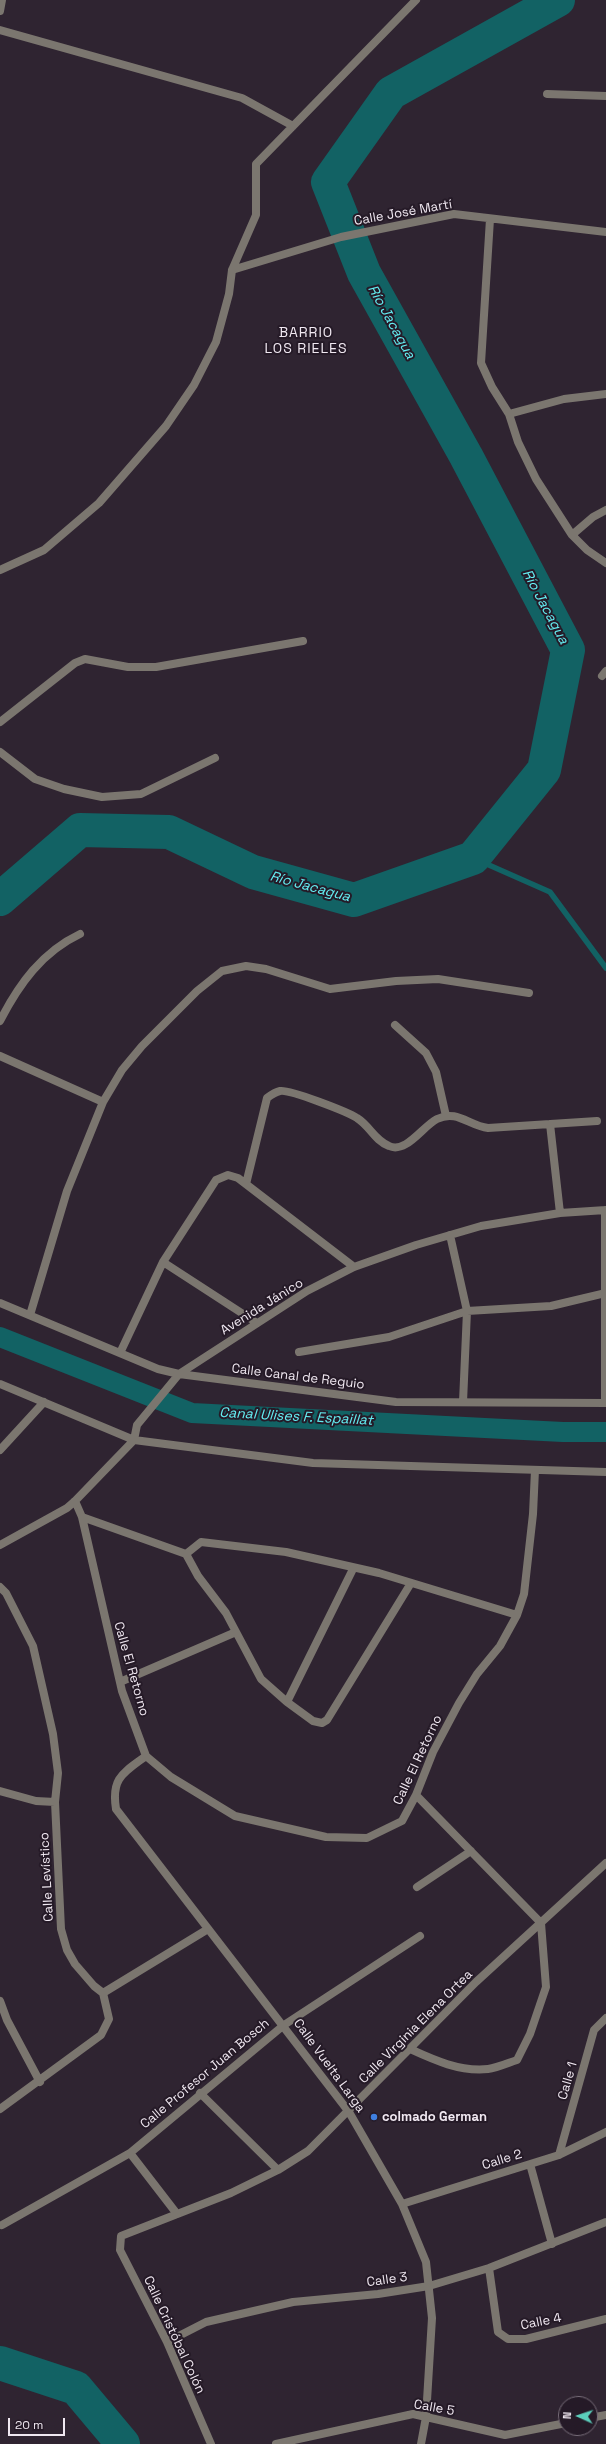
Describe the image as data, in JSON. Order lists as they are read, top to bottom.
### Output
{
  "streets": {
    "street": [
      "Calle José Martí",
      "Avenida Jánico",
      "Calle Canal de Reguio",
      "Calle El Retorno",
      "Calle Levístico",
      "Calle Virginia Elena Ortea",
      "Calle Vuelta Larga",
      "Calle Profesor Juan Bosch",
      "Calle 1",
      "Calle 2",
      "Calle 3",
      "Calle 4",
      "Calle Cristóbal Colón",
      "Calle 5"
    ]
  },
  "crossings": [
    ["Avenida Jánico", "Calle Canal de Reguio"],
    ["Calle El Retorno", "Calle Vuelta Larga"],
    ["Calle Virginia Elena Ortea", "Calle Vuelta Larga"],
    ["Calle Virginia Elena Ortea", "Calle Cristóbal Colón"],
    ["Calle Vuelta Larga", "Calle Profesor Juan Bosch"],
    ["Calle Vuelta Larga", "Calle 2"],
    ["Calle Vuelta Larga", "Calle 3"],
    ["Calle Vuelta Larga", "Calle 5"],
    ["Calle 1", "Calle 2"],
    ["Calle 3", "Calle 4"],
    ["Calle 3", "Calle Cristóbal Colón"]
  ],
  "districts": ["BARRIO LOS RIELES"],
  "water": ["Río Jacagua", "Canal Ulises F. Espaillat"],
  "places": ["colmado German"],
  "scale_bar": "20 m",
  "north": "left"
}
